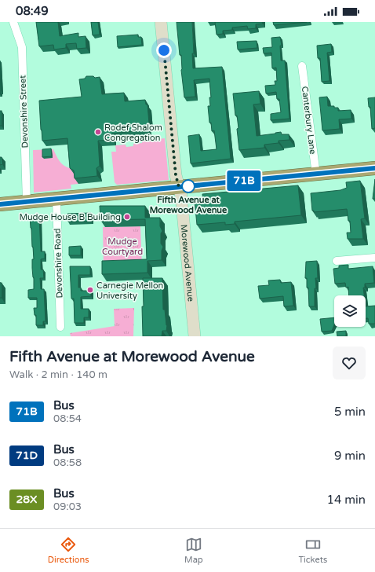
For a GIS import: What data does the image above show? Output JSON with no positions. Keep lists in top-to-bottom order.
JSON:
{
  "streets": {
    "main road": ["Morewood Avenue"],
    "street": ["Devonshire Street", "Canterbury Lane", "Devonshire Road"]
  },
  "parks": ["Mudge Courtyard"],
  "places": [
    "Rodef Shalom Congregation",
    "Fifth Avenue at Morewood Avenue",
    "Mudge House B Building",
    "Carnegie Mellon University"
  ],
  "lines": ["bus line 71B"],
  "page": {
    "status": "08:49",
    "on_map": "71B",
    "heading": ["Fifth Avenue at Morewood Avenue", "Walk · 2 min · 140 m"],
    "list": [
      {
        "mark": "71B",
        "name": "Bus",
        "note": "08:54",
        "value": "5 min"
      },
      {
        "mark": "71D",
        "name": "Bus",
        "note": "08:58",
        "value": "9 min"
      },
      {
        "mark": "28X",
        "name": "Bus",
        "note": "09:03",
        "value": "14 min"
      }
    ],
    "tabs": ["Directions", "Map", "Tickets"]
  }
}
